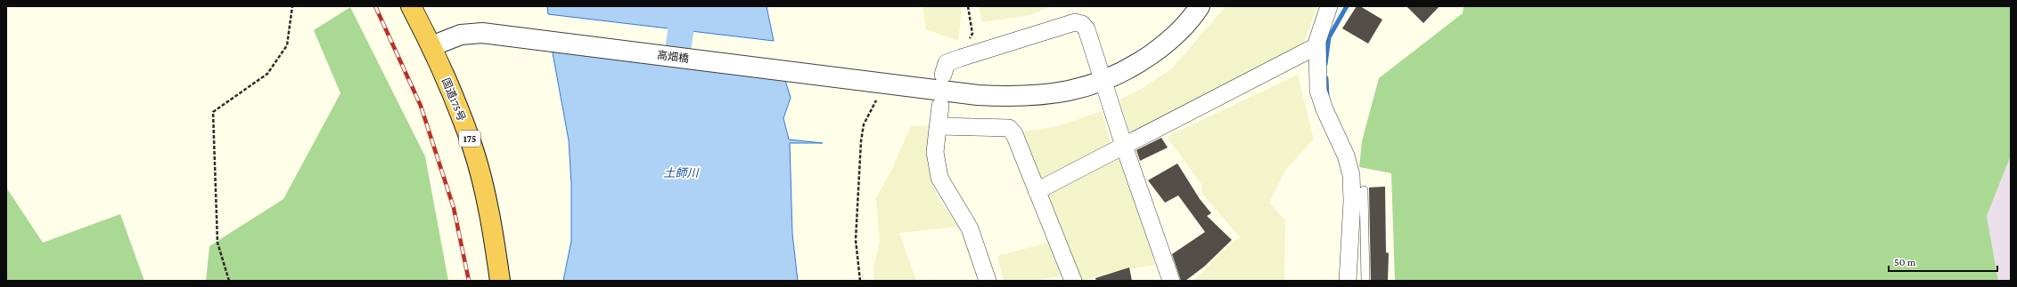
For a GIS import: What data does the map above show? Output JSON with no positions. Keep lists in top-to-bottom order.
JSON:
{
  "streets": {
    "highway": ["国道175号", "175"],
    "street": ["高畑橋"]
  },
  "crossings": [
    ["高畑橋", "国道175号"]
  ],
  "water": ["土師川"],
  "scale_bar": "50 m"
}
